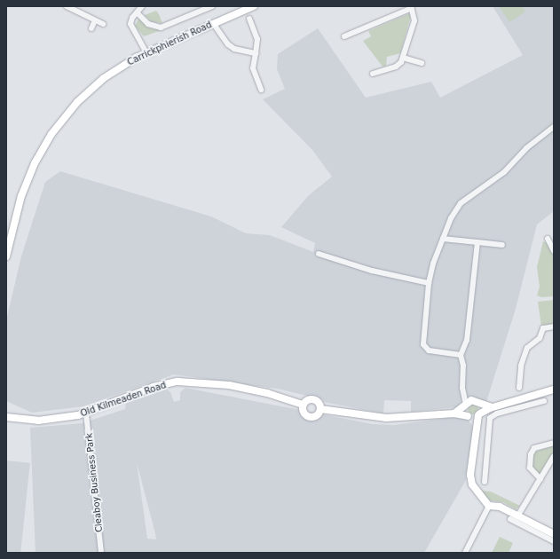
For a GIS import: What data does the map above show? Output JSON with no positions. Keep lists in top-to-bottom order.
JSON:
{
  "streets": {
    "street": ["Carrickphierish Road", "Old Kilmeaden Road", "Cleaboy Business Park"]
  },
  "crossings": [
    ["Old Kilmeaden Road", "Cleaboy Business Park"]
  ]
}
